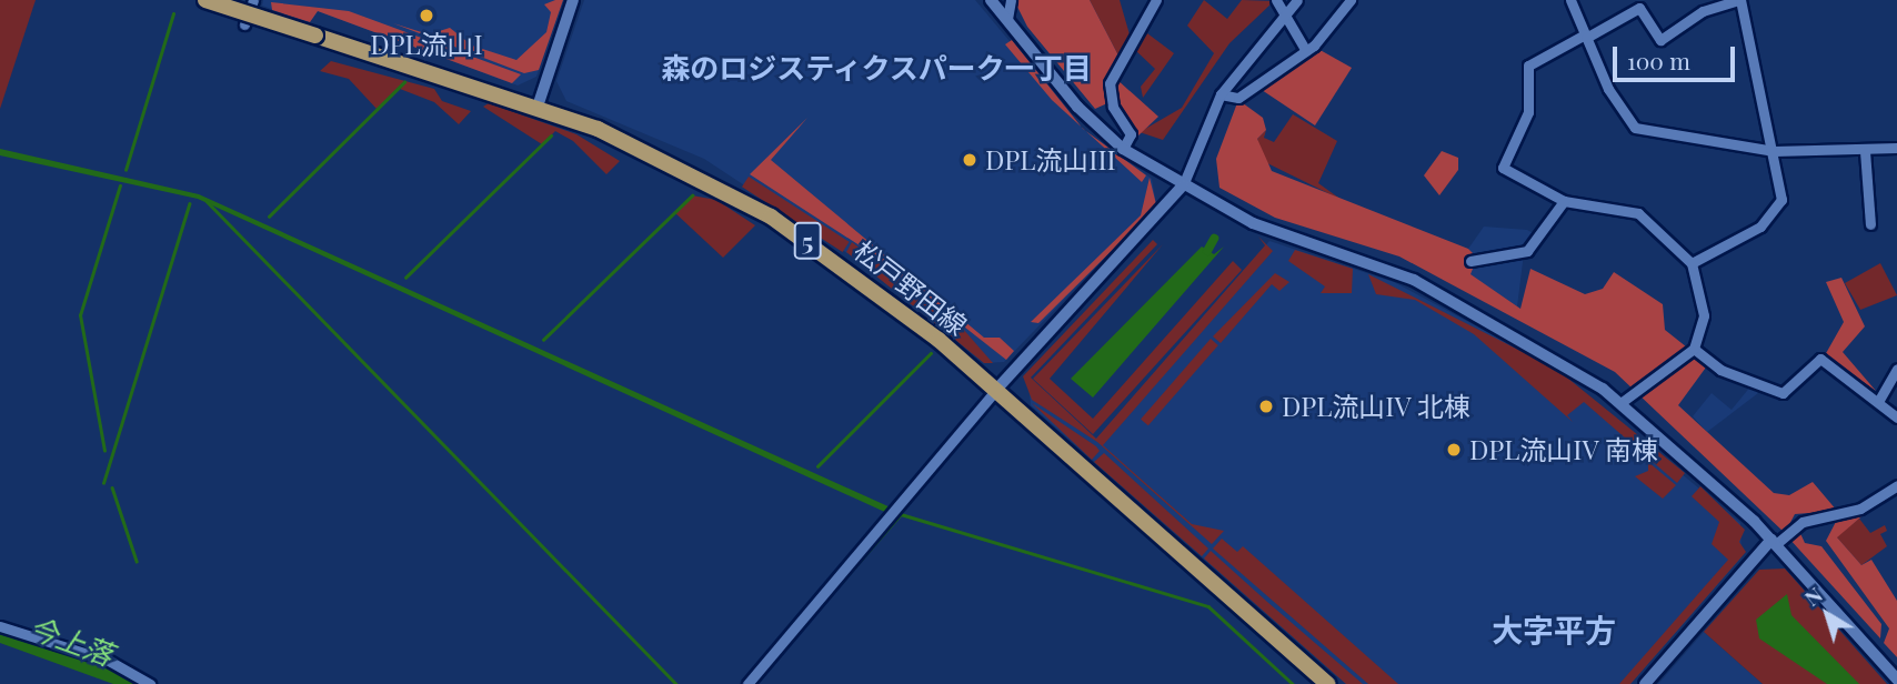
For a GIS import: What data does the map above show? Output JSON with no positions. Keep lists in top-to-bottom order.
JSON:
{
  "streets": {
    "main road": ["5", "松戸野田線"]
  },
  "districts": ["森のロジスティクスパーク一丁目", "大字平方"],
  "water": ["今上落"],
  "places": [
    "DPL流山I",
    "DPL流山III",
    "DPL流山IV 北棟",
    "DPL流山IV 南棟"
  ],
  "scale_bar": "100 m",
  "north": "top left"
}
